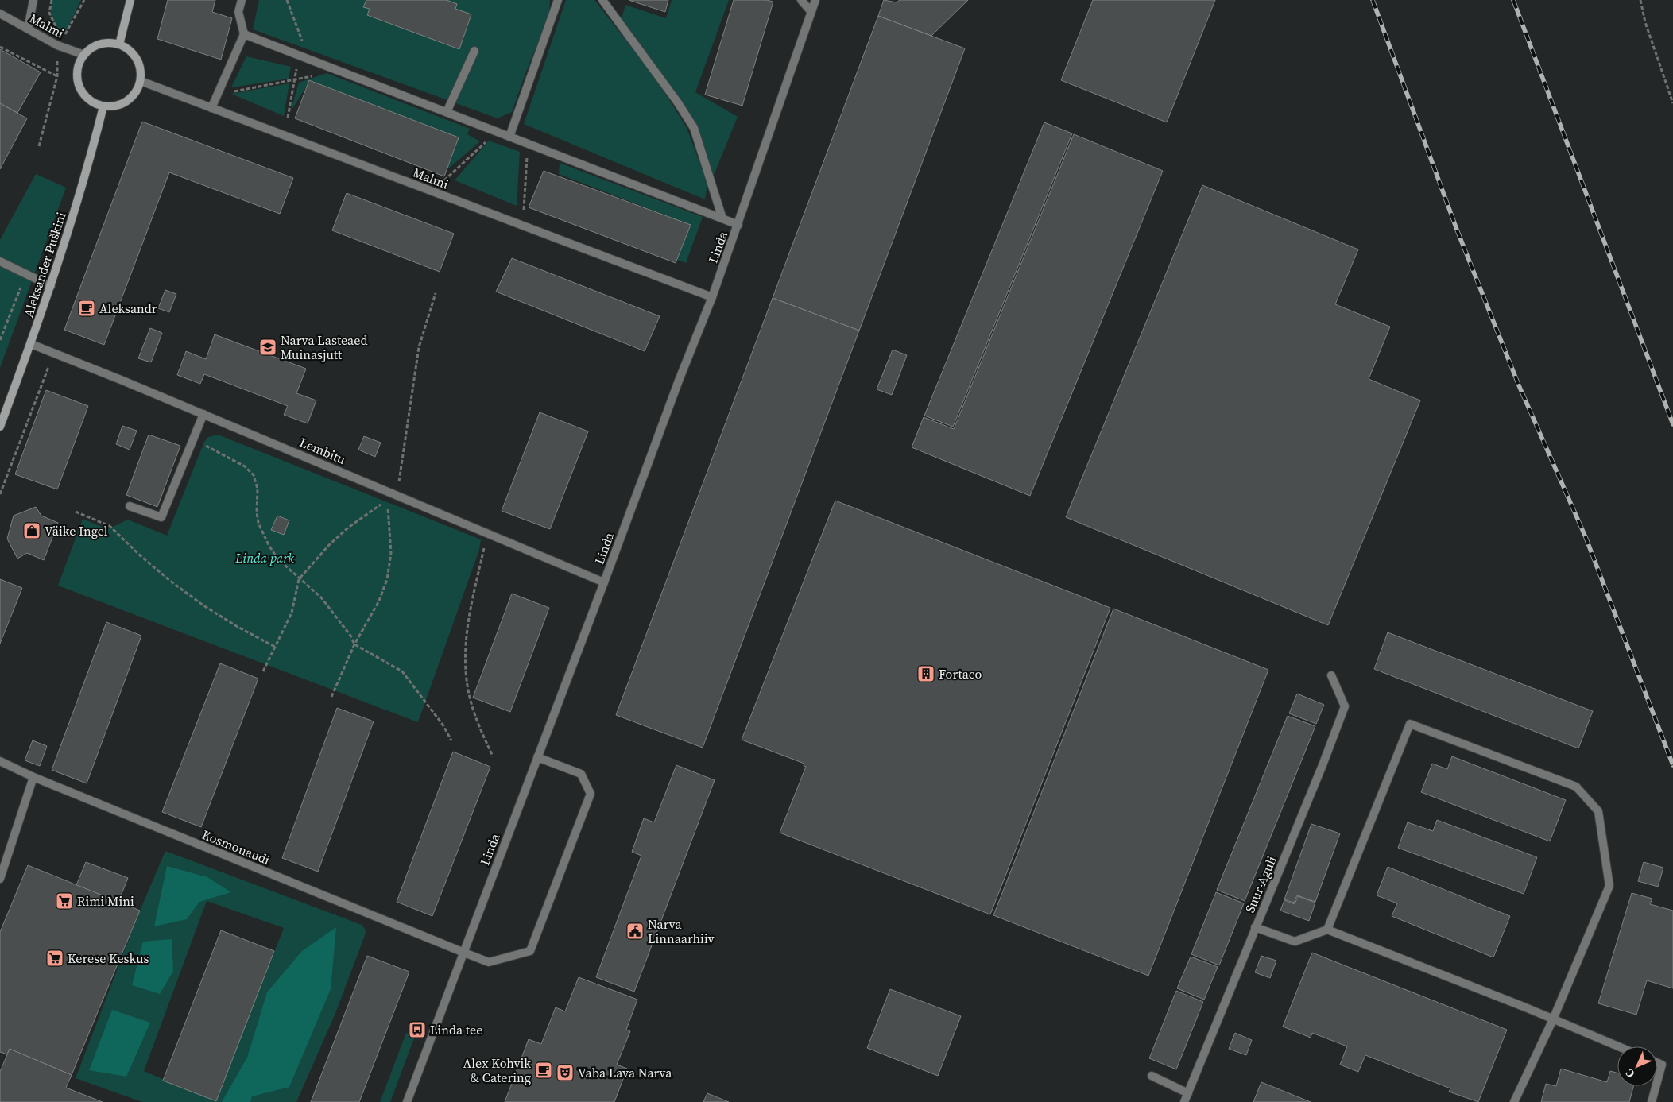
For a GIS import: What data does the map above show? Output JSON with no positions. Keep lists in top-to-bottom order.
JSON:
{
  "streets": {
    "street": [
      "Malmi",
      "Linda",
      "Aleksander Puškini",
      "Lembitu",
      "Kosmonaudi",
      "Suur-Aguli"
    ]
  },
  "crossings": [
    ["Malmi", "Linda"],
    ["Malmi", "Aleksander Puškini"],
    ["Linda", "Lembitu"],
    ["Linda", "Kosmonaudi"],
    ["Aleksander Puškini", "Lembitu"]
  ],
  "parks": ["Linda park"],
  "places": {
    "cafe": ["Aleksandr", "Alex Kohvik & Catering"],
    "school or university": ["Narva Lasteaed Muinasjutt"],
    "shop": ["Väike Ingel"],
    "building": ["Fortaco"],
    "supermarket": ["Rimi Mini", "Kerese Keskus"],
    "public building": ["Narva Linnaarhiiv"],
    "bus stop": ["Linda tee"],
    "theatre": ["Vaba Lava Narva"]
  },
  "north": "bottom left"
}
